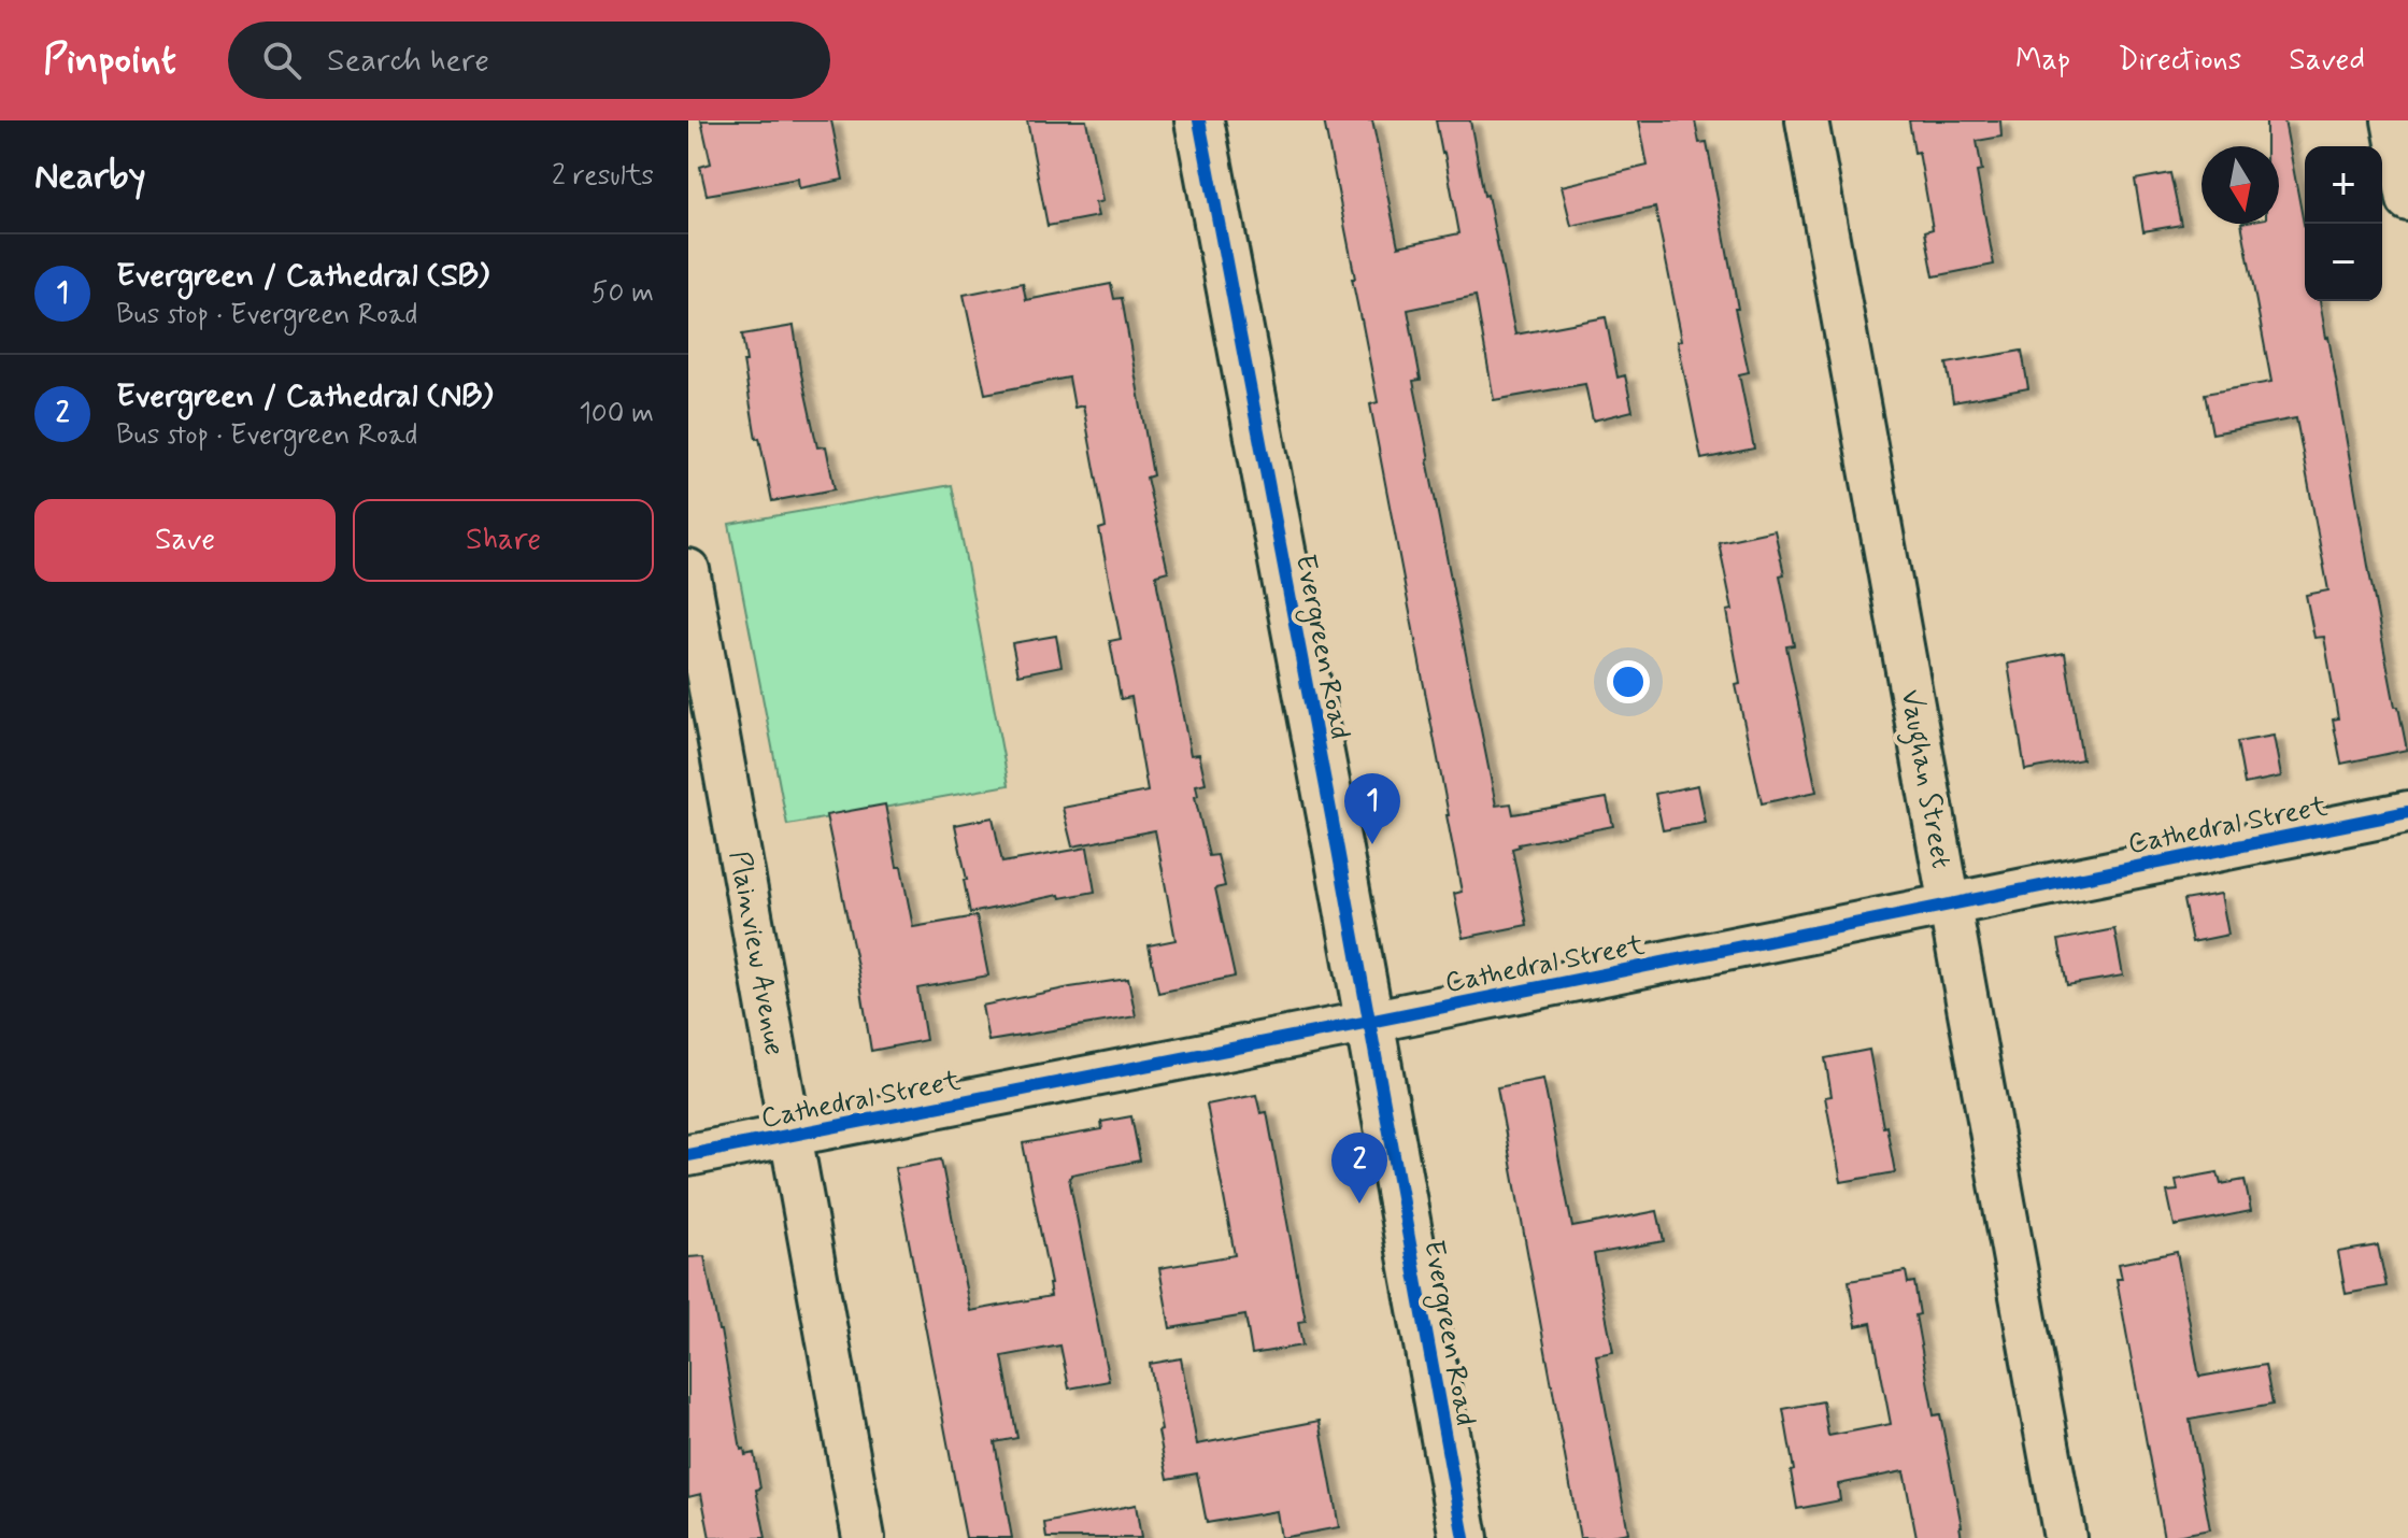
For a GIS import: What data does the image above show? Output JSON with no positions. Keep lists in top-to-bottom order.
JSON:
{
  "streets": {
    "street": [
      "Evergreen Road",
      "Vaughan Street",
      "Cathedral Street",
      "Plainview Avenue"
    ]
  },
  "crossings": [
    ["Evergreen Road", "Cathedral Street"],
    ["Vaughan Street", "Cathedral Street"],
    ["Cathedral Street", "Plainview Avenue"]
  ],
  "north": "bottom",
  "page": {
    "header": "Pinpoint",
    "search": "Search here",
    "nav": ["Map", "Directions", "Saved"],
    "heading": ["Nearby", "2 results"],
    "map_buttons": ["+", "−"],
    "list": [
      {
        "mark": "1",
        "name": "Evergreen / Cathedral (SB)",
        "note": "Bus stop · Evergreen Road",
        "value": "50 m"
      },
      {
        "mark": "2",
        "name": "Evergreen / Cathedral (NB)",
        "note": "Bus stop · Evergreen Road",
        "value": "100 m"
      }
    ],
    "buttons": ["Save", "Share"],
    "pins": ["1", "2"]
  }
}
